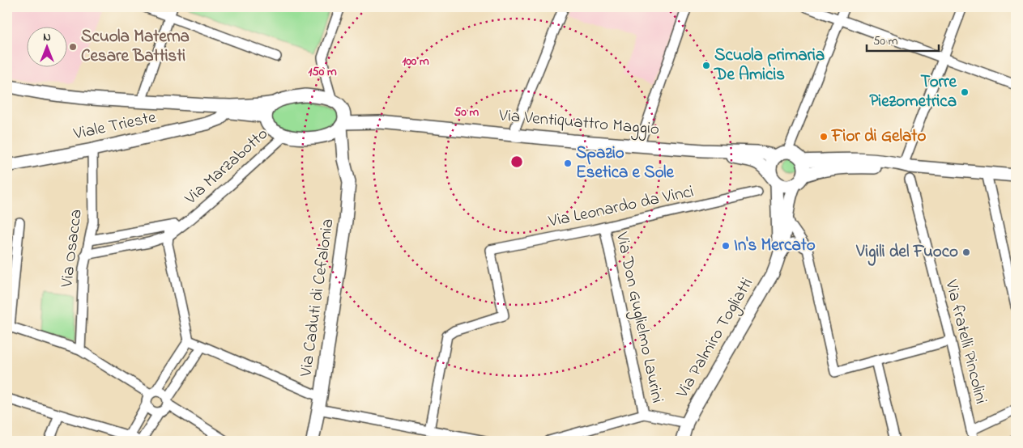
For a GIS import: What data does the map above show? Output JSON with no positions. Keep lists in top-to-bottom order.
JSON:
{
  "streets": {
    "main road": [
      "Via Ventiquattro Maggio",
      "Viale Trieste",
      "Via Caduti di Cefalonia",
      "Via Palmiro Togliatti"
    ],
    "street": [
      "Via Marzabotto",
      "Via Leonardo da Vinci",
      "Via Osacca",
      "Via Don Guglielmo Laurini",
      "Via fratelli Pincolini"
    ]
  },
  "crossings": [
    ["Via Ventiquattro Maggio", "Via Marzabotto"],
    ["Via Ventiquattro Maggio", "Via Caduti di Cefalonia"],
    ["Via Ventiquattro Maggio", "Via Palmiro Togliatti"],
    ["Viale Trieste", "Via Osacca"],
    ["Via Marzabotto", "Via Osacca"],
    ["Via Leonardo da Vinci", "Via Don Guglielmo Laurini"]
  ],
  "places": [
    "Scuola Materna Cesare Battisti",
    "Scuola primaria De Amicis",
    "Torre Piezometrica",
    "Fior di Gelato",
    "Spazio Esetica e Sole",
    "In's Mercato",
    "Vigili del Fuoco"
  ],
  "scale_bar": "50 m",
  "north": "top",
  "rings": ["100 m", "150 m", "50 m"]
}
